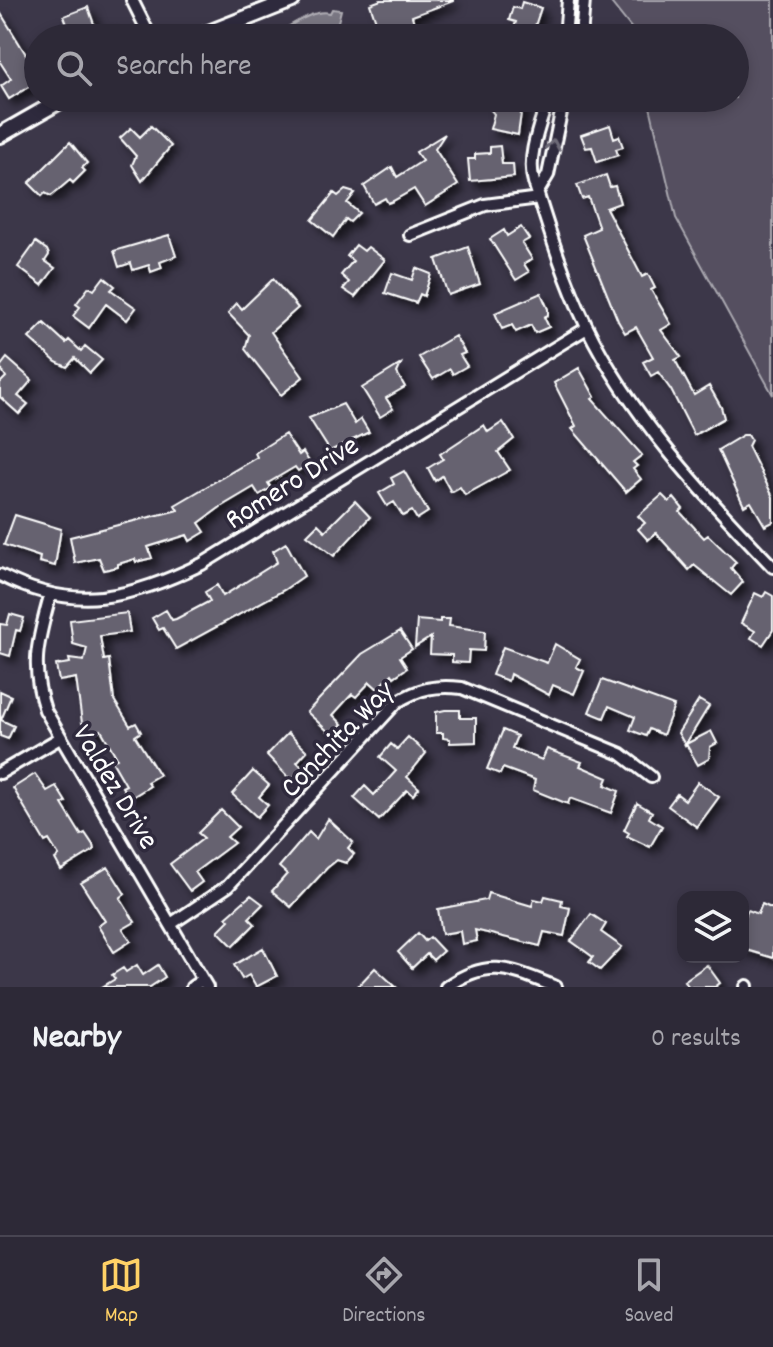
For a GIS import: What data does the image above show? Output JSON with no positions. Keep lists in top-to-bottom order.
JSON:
{
  "streets": {
    "street": ["Romero Drive", "Conchita Way", "Valdez Drive"]
  },
  "crossings": [
    ["Romero Drive", "Valdez Drive"],
    ["Conchita Way", "Valdez Drive"]
  ],
  "page": {
    "search": "Search here",
    "heading": ["Nearby", "0 results"],
    "nav": ["Map", "Directions", "Saved"]
  }
}
